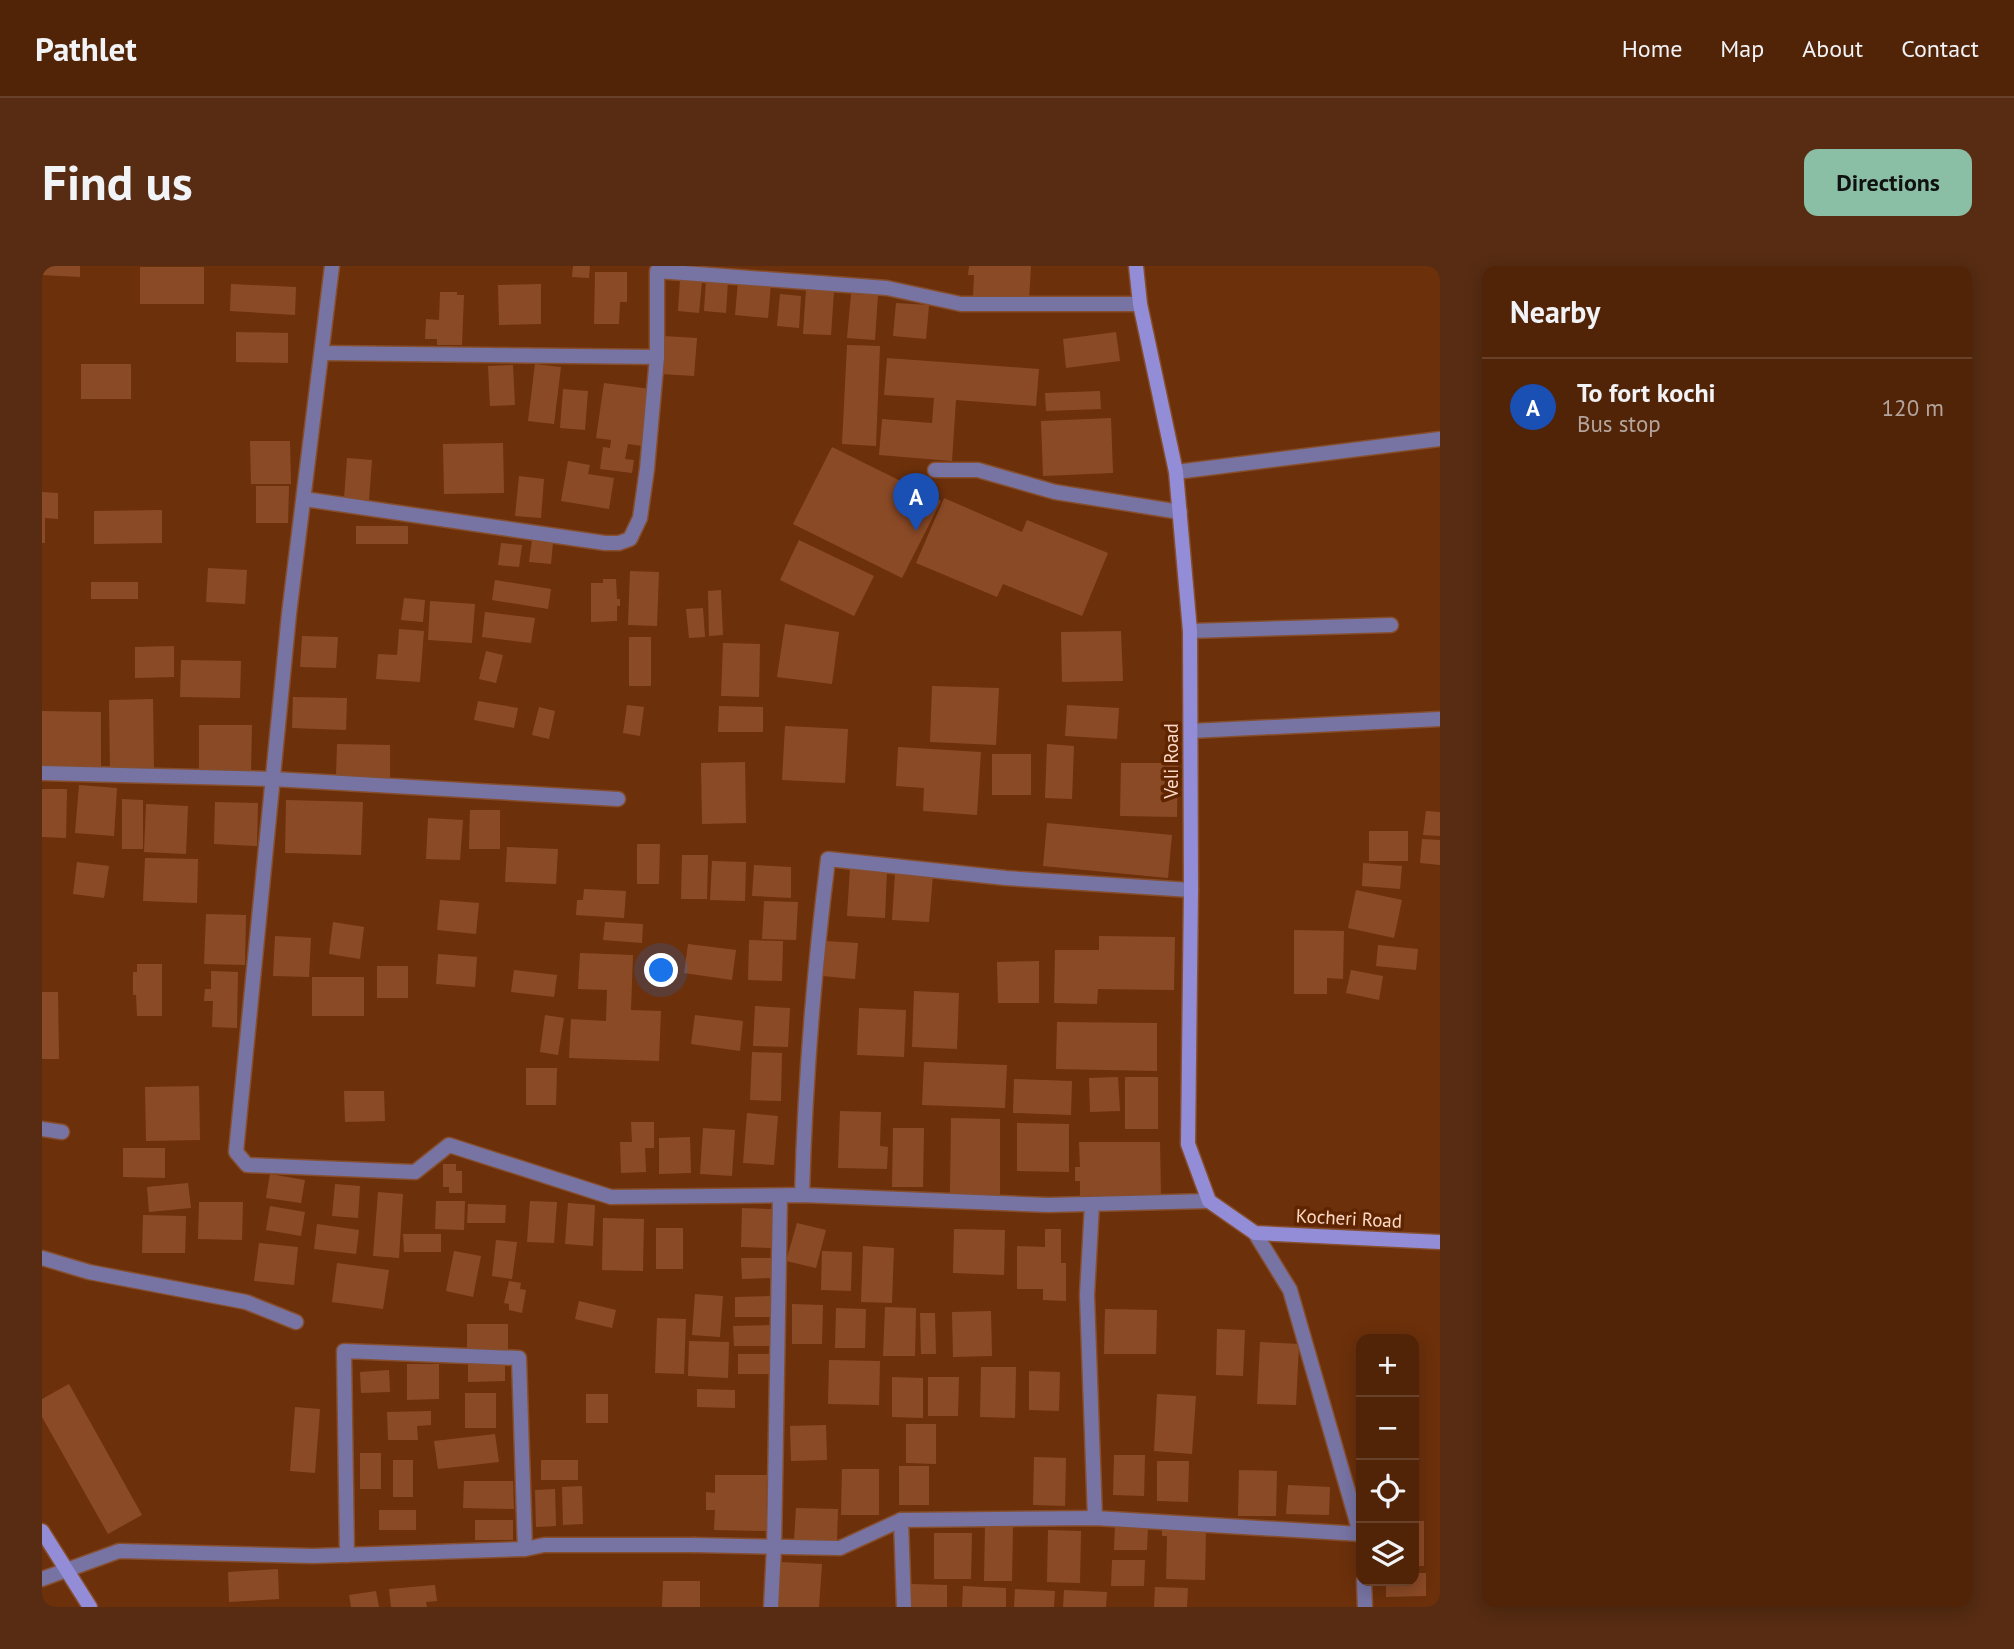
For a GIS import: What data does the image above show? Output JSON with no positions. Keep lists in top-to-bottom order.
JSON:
{
  "streets": {
    "main road": ["Veli Road", "Kocheri Road"]
  },
  "page": {
    "header": "Pathlet",
    "nav": [
      "Home",
      "Map",
      "About",
      "Contact"
    ],
    "buttons": "Directions",
    "title": "Find us",
    "heading": "Nearby",
    "list": [
      {
        "mark": "A",
        "name": "To fort kochi",
        "note": "Bus stop",
        "value": "120 m"
      }
    ],
    "pins": "A",
    "map_buttons": ["+", "−"]
  }
}
